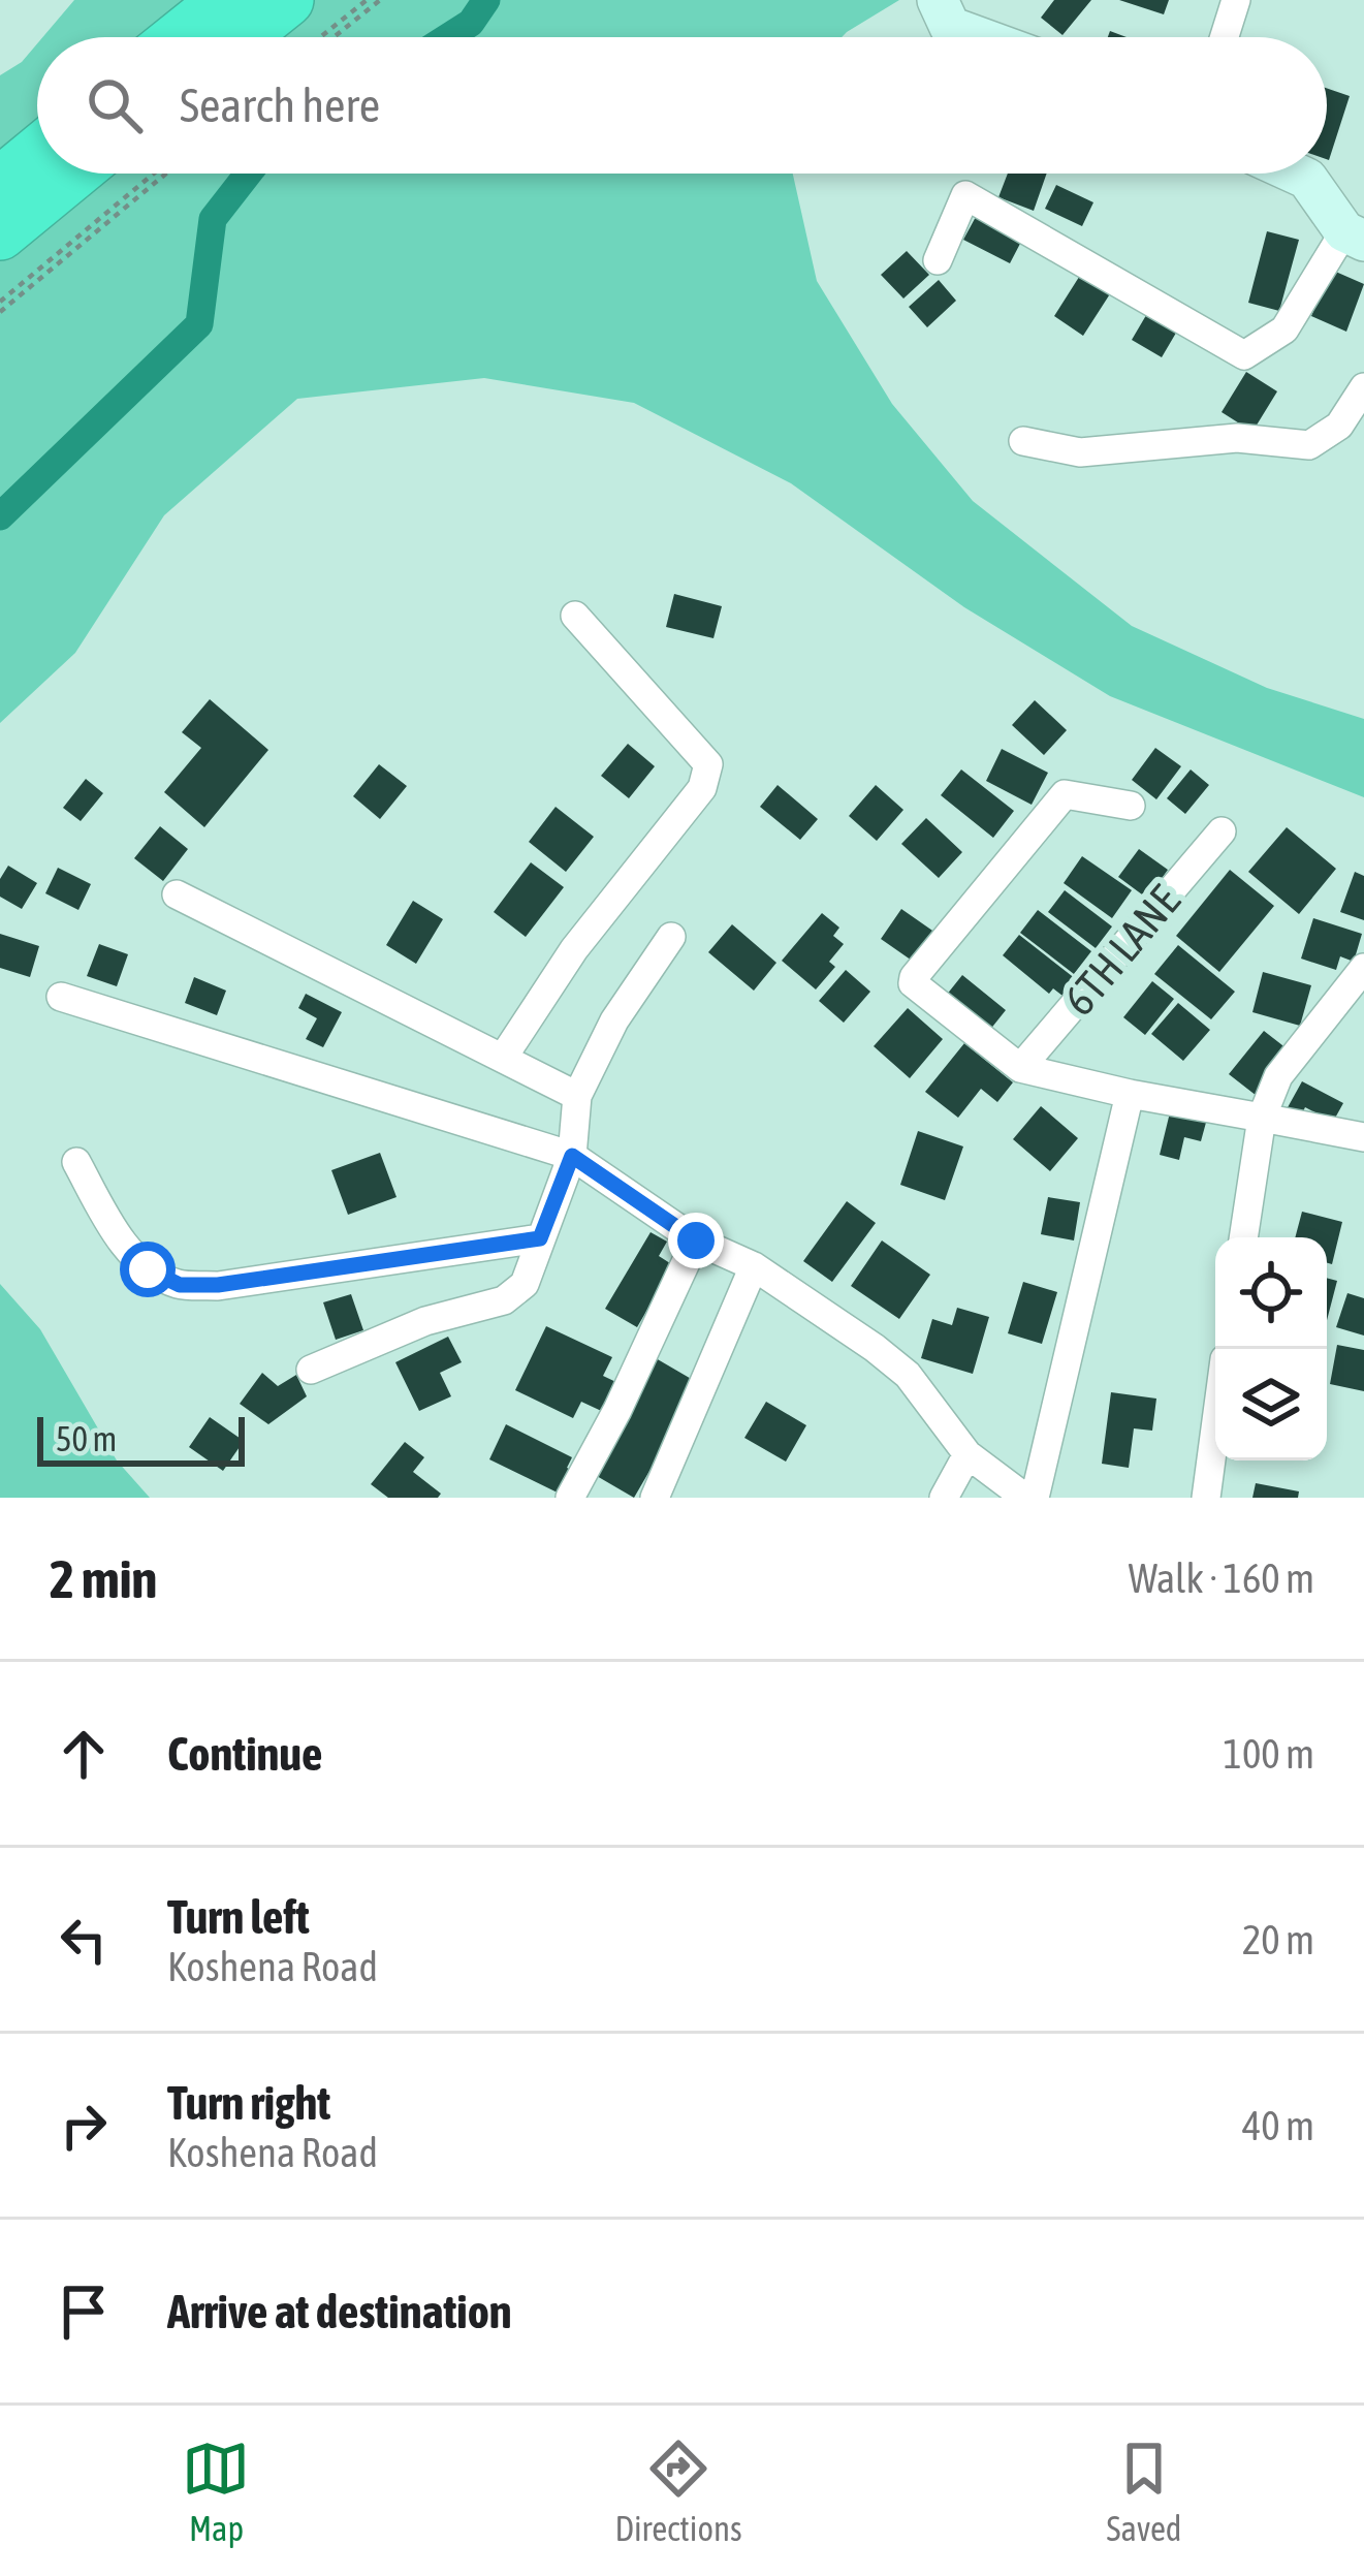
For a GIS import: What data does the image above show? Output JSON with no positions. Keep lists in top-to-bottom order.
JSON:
{
  "streets": {
    "street": ["6TH LANE"]
  },
  "scale_bar": "50 m",
  "page": {
    "search": "Search here",
    "scale": "50 m",
    "heading": ["2 min", "Walk · 160 m"],
    "list": [
      ["Continue", "100 m"],
      ["Turn left", "Koshena Road", "20 m"],
      ["Turn right", "Koshena Road", "40 m"],
      "Arrive at destination"
    ],
    "nav": ["Map", "Directions", "Saved"]
  }
}
